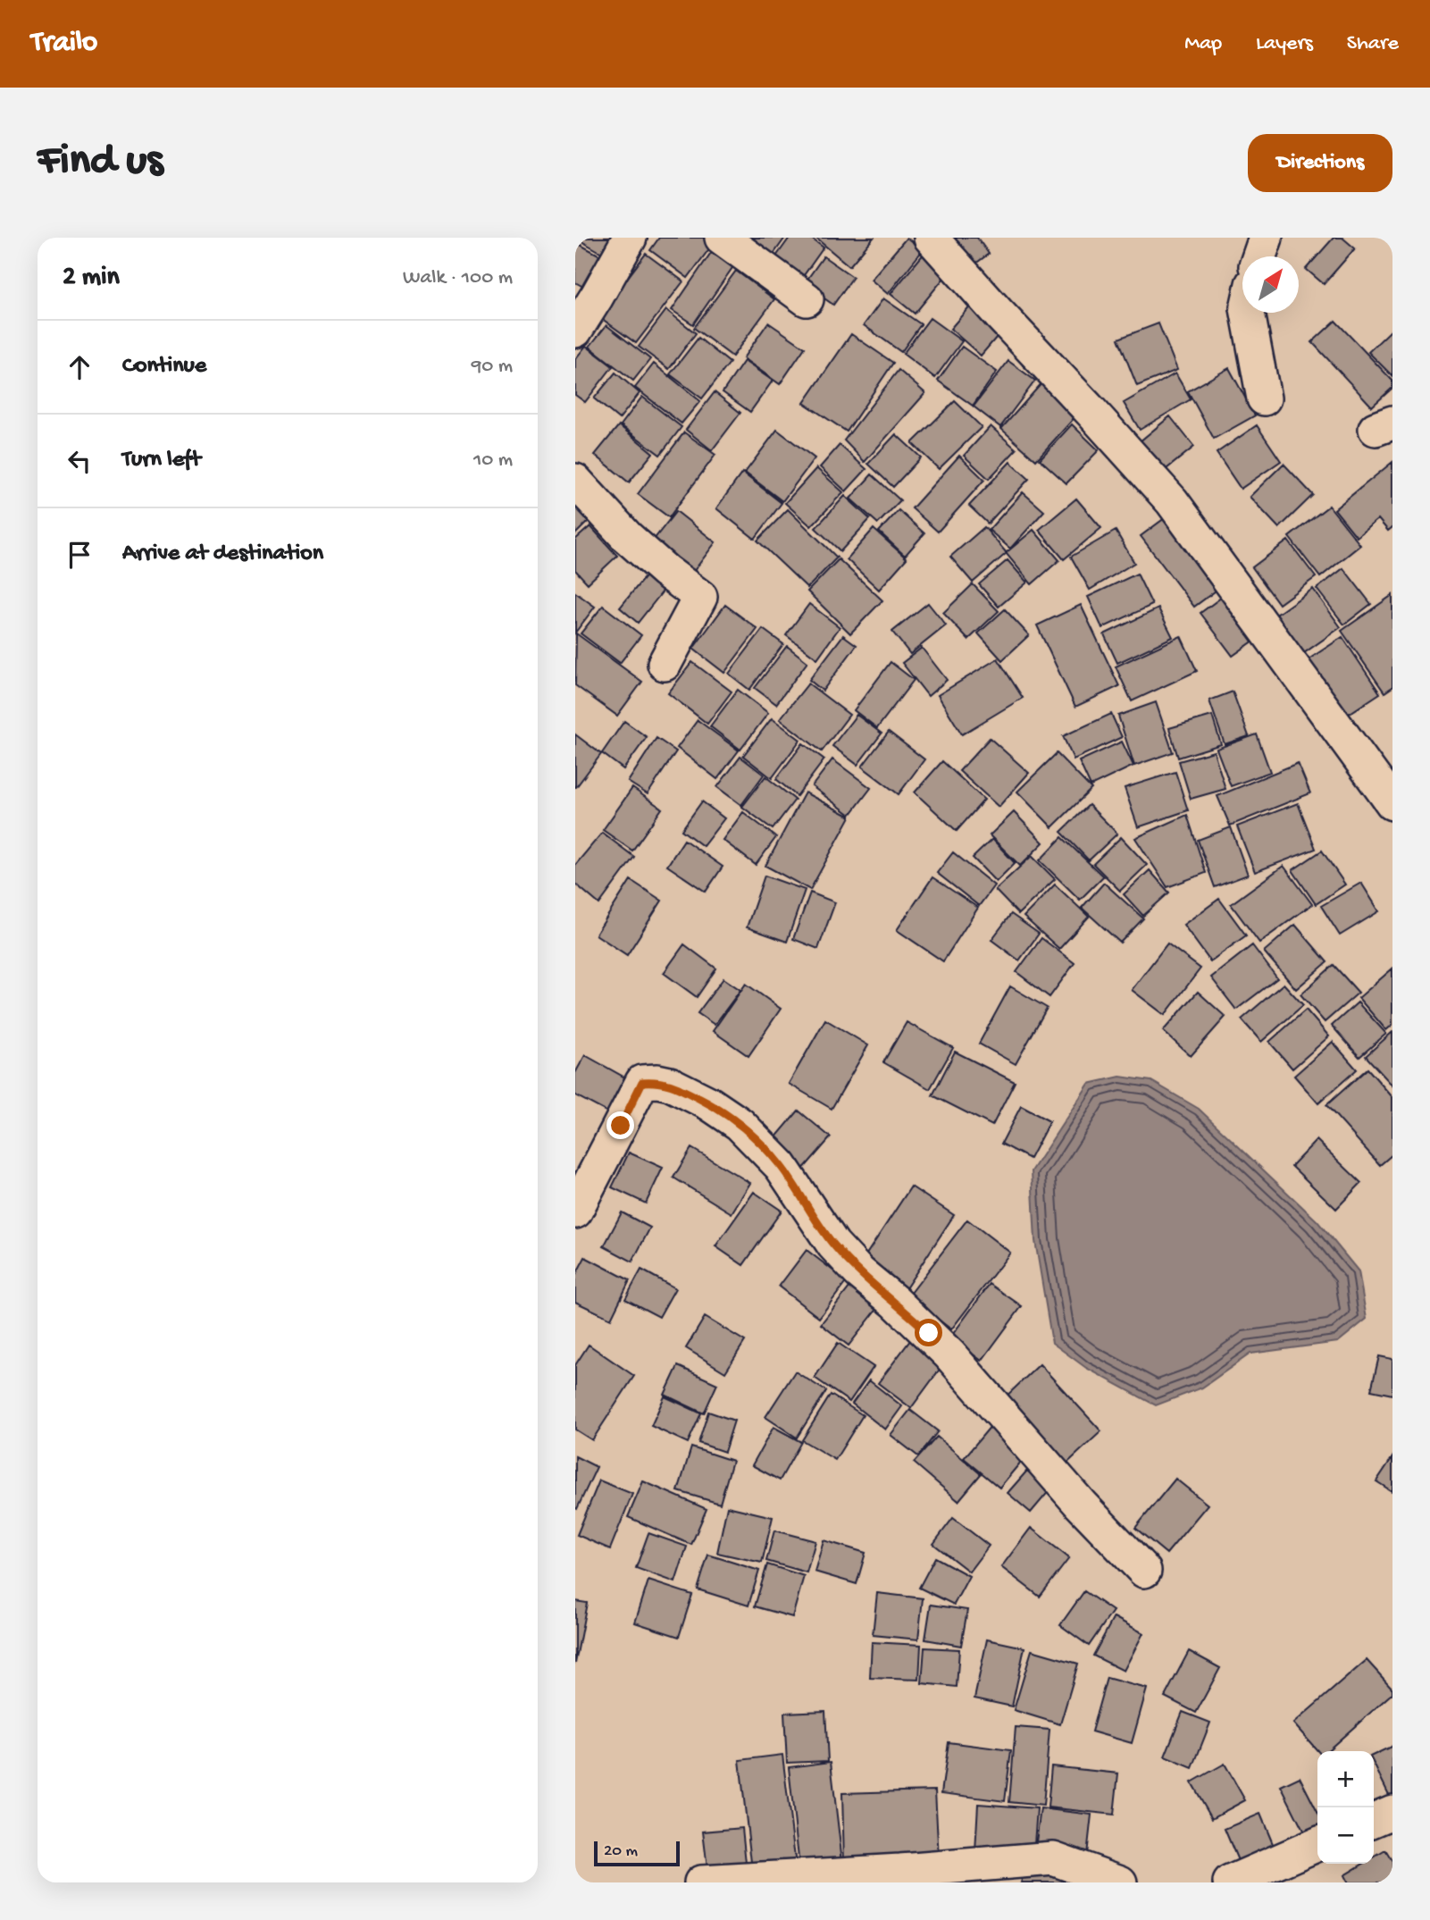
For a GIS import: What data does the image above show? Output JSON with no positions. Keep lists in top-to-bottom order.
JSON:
{
  "scale_bar": "20 m",
  "north": "top right",
  "page": {
    "header": "Trailo",
    "nav": ["Map", "Layers", "Share"],
    "buttons": "Directions",
    "title": "Find us",
    "heading": ["2 min", "Walk · 100 m"],
    "list": [
      ["Continue", "90 m"],
      ["Turn left", "10 m"],
      "Arrive at destination"
    ],
    "map_buttons": ["+", "−"],
    "scale": "20 m"
  }
}
